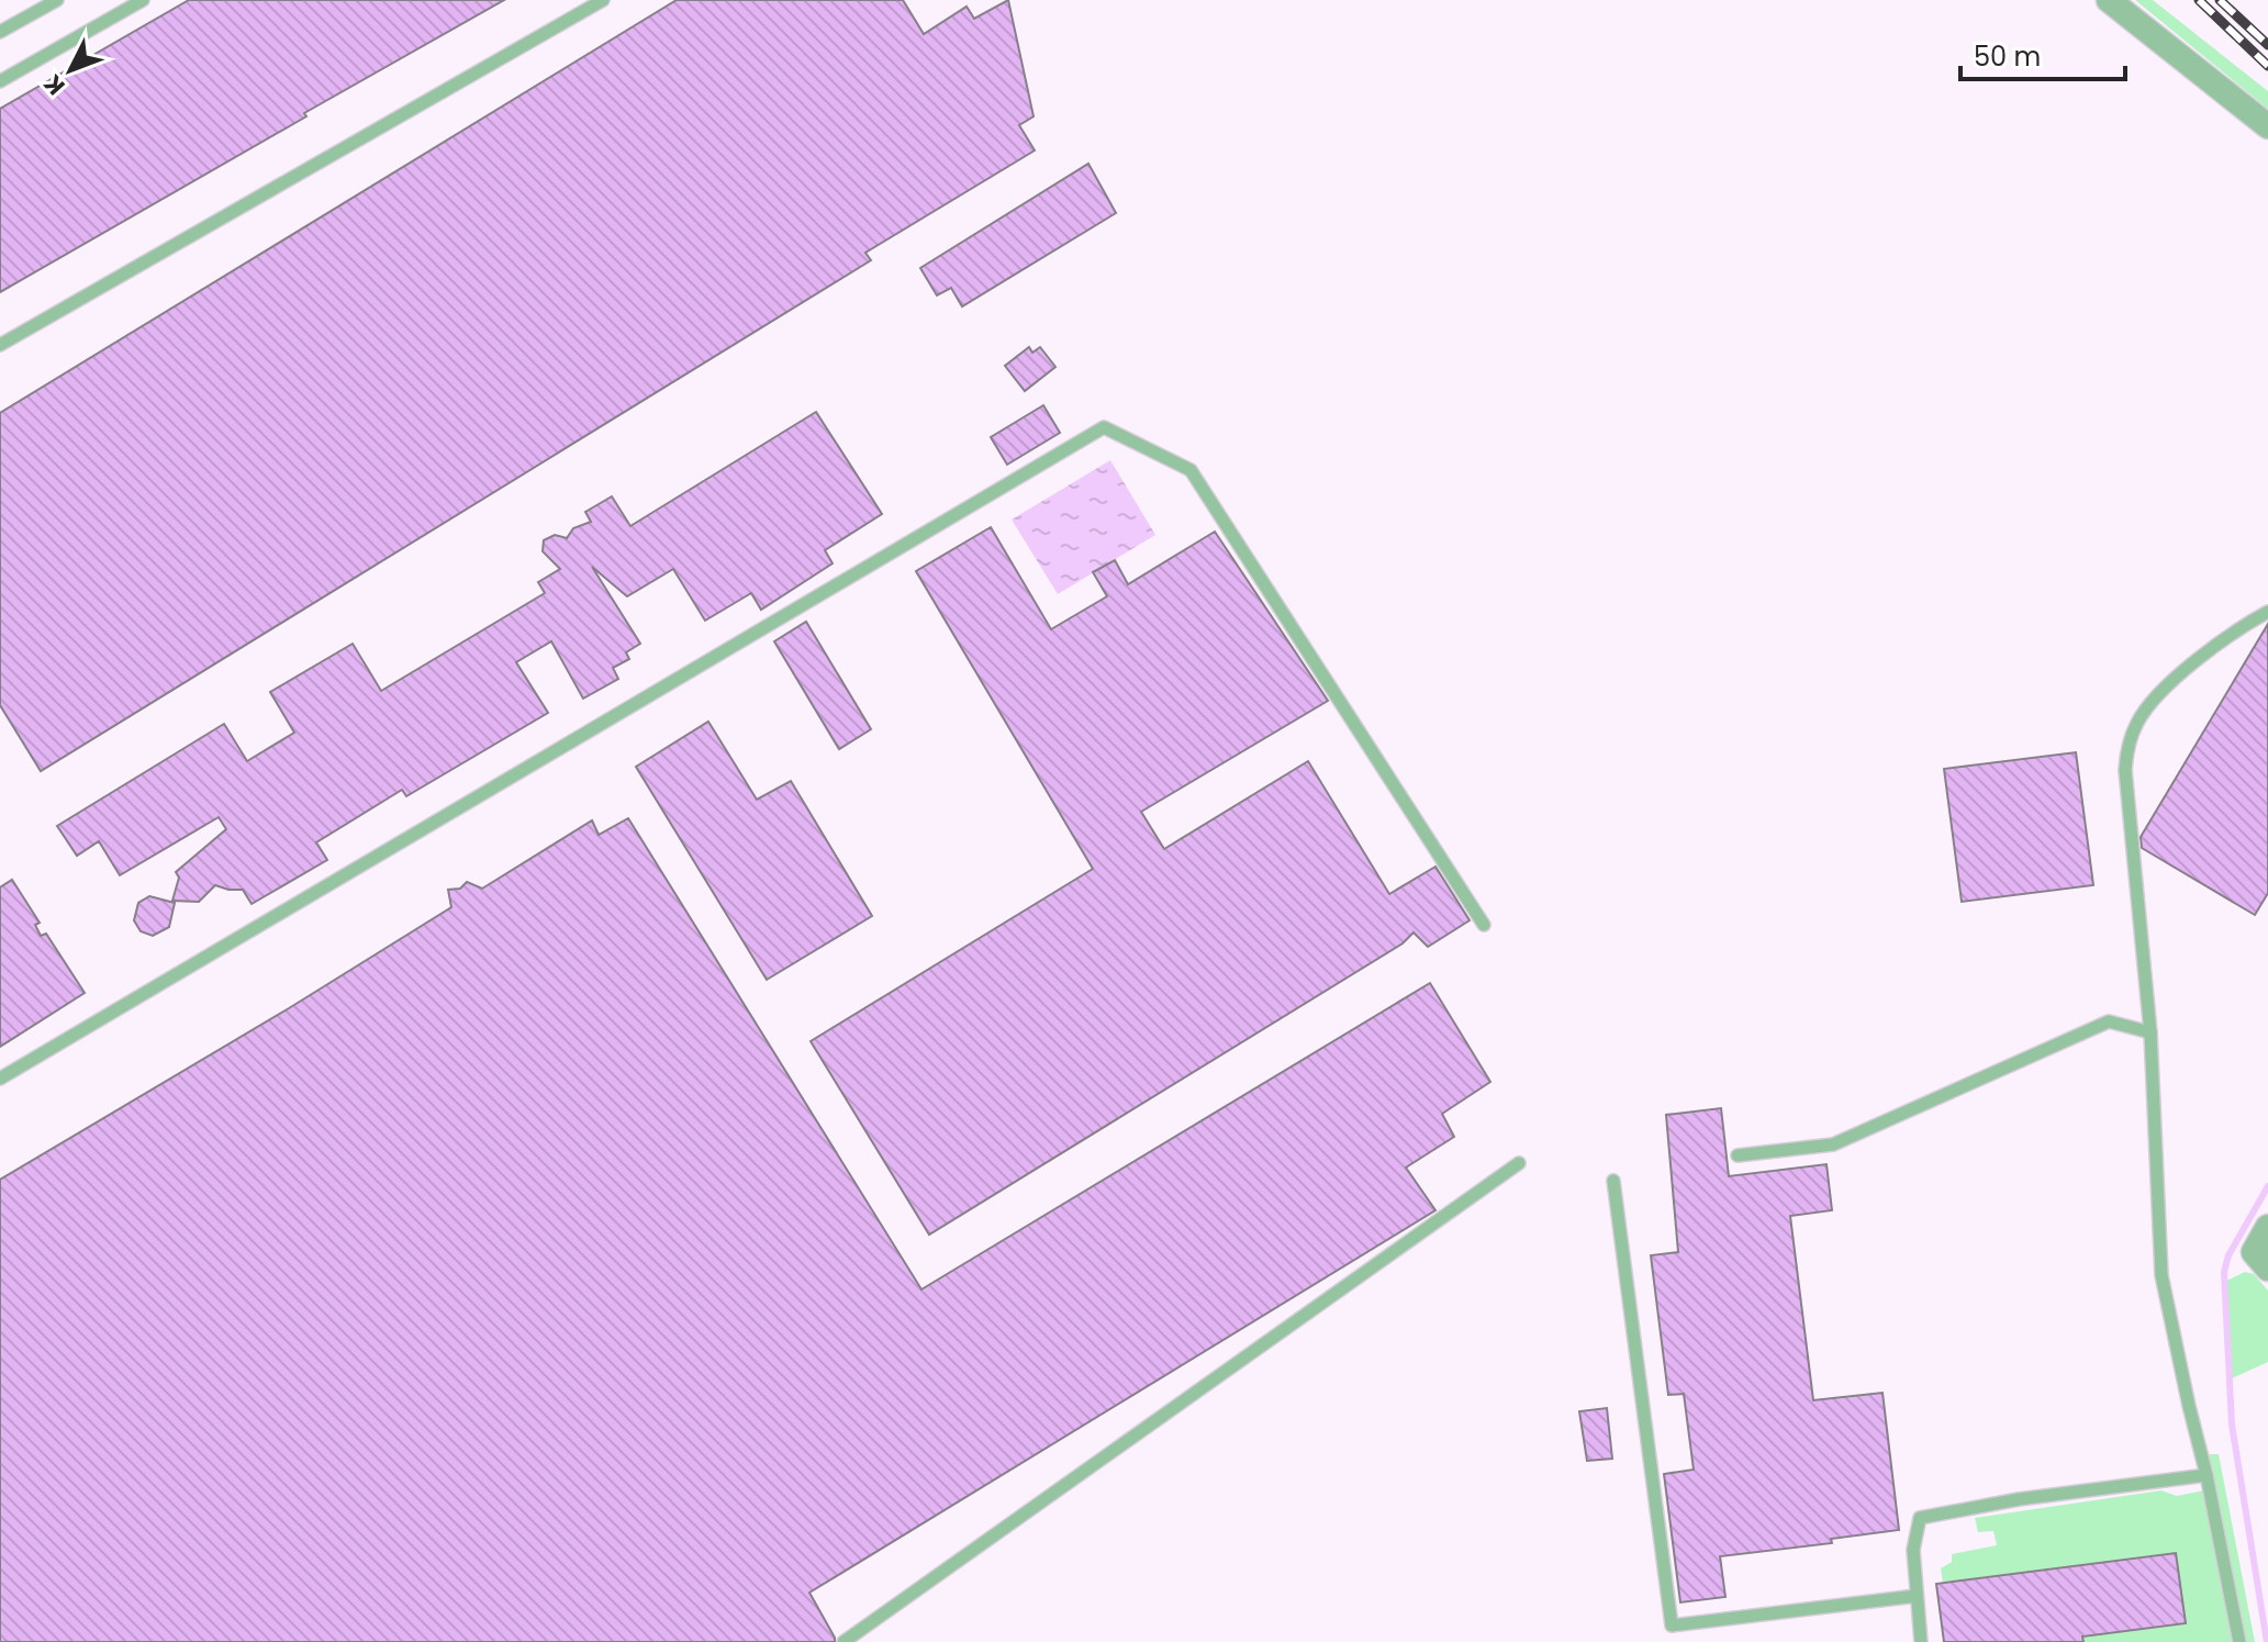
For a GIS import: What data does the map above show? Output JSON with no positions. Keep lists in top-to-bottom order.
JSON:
{
  "scale_bar": "50 m",
  "north": "bottom left"
}
